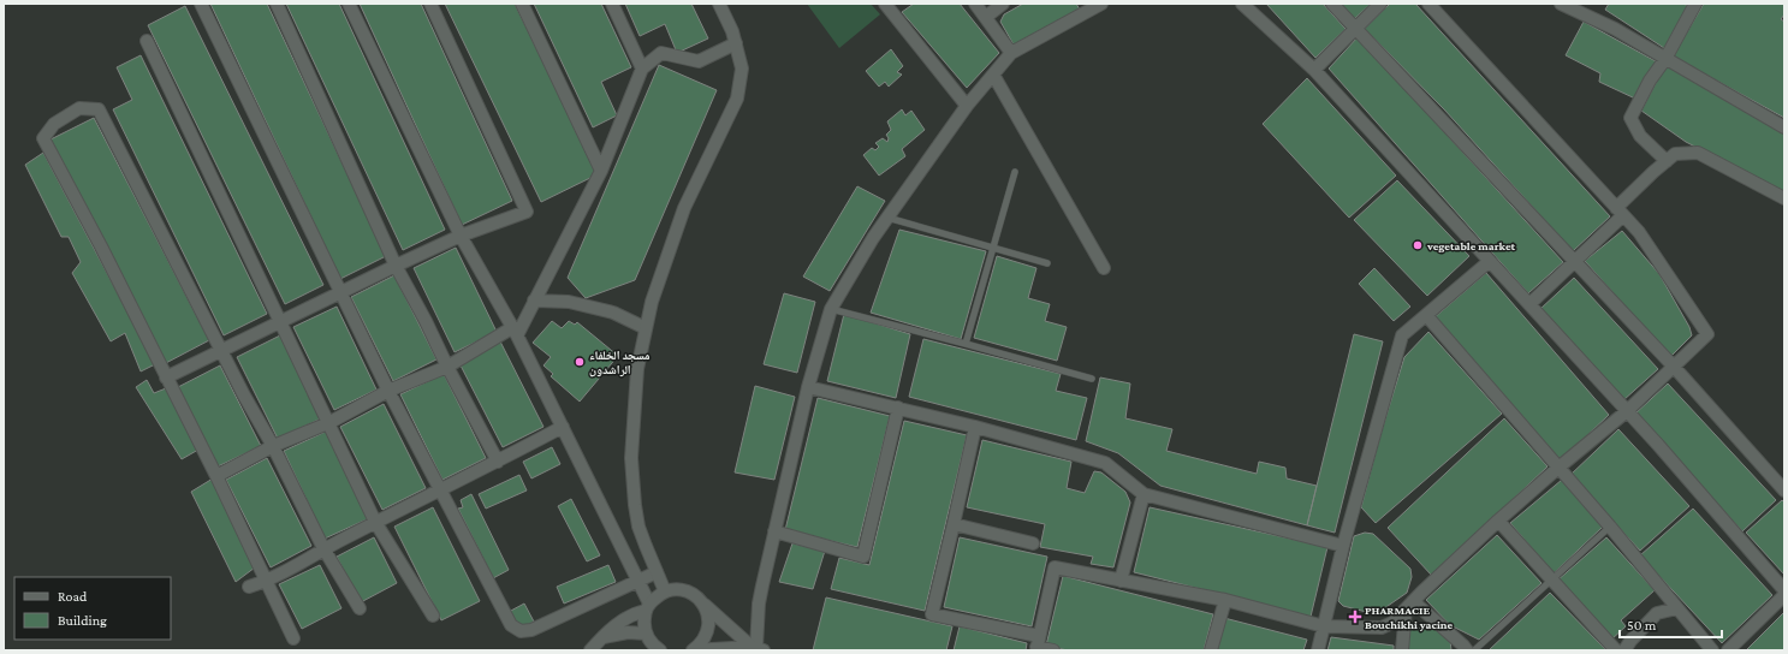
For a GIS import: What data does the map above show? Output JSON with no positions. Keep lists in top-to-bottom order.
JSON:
{
  "places": {
    "other": ["vegetable market", "مسجد الخلفاء الراشدون"],
    "health": ["PHARMACIE Bouchikhi yacine"]
  },
  "legend": ["Road", "Building"],
  "scale_bar": "50 m"
}
